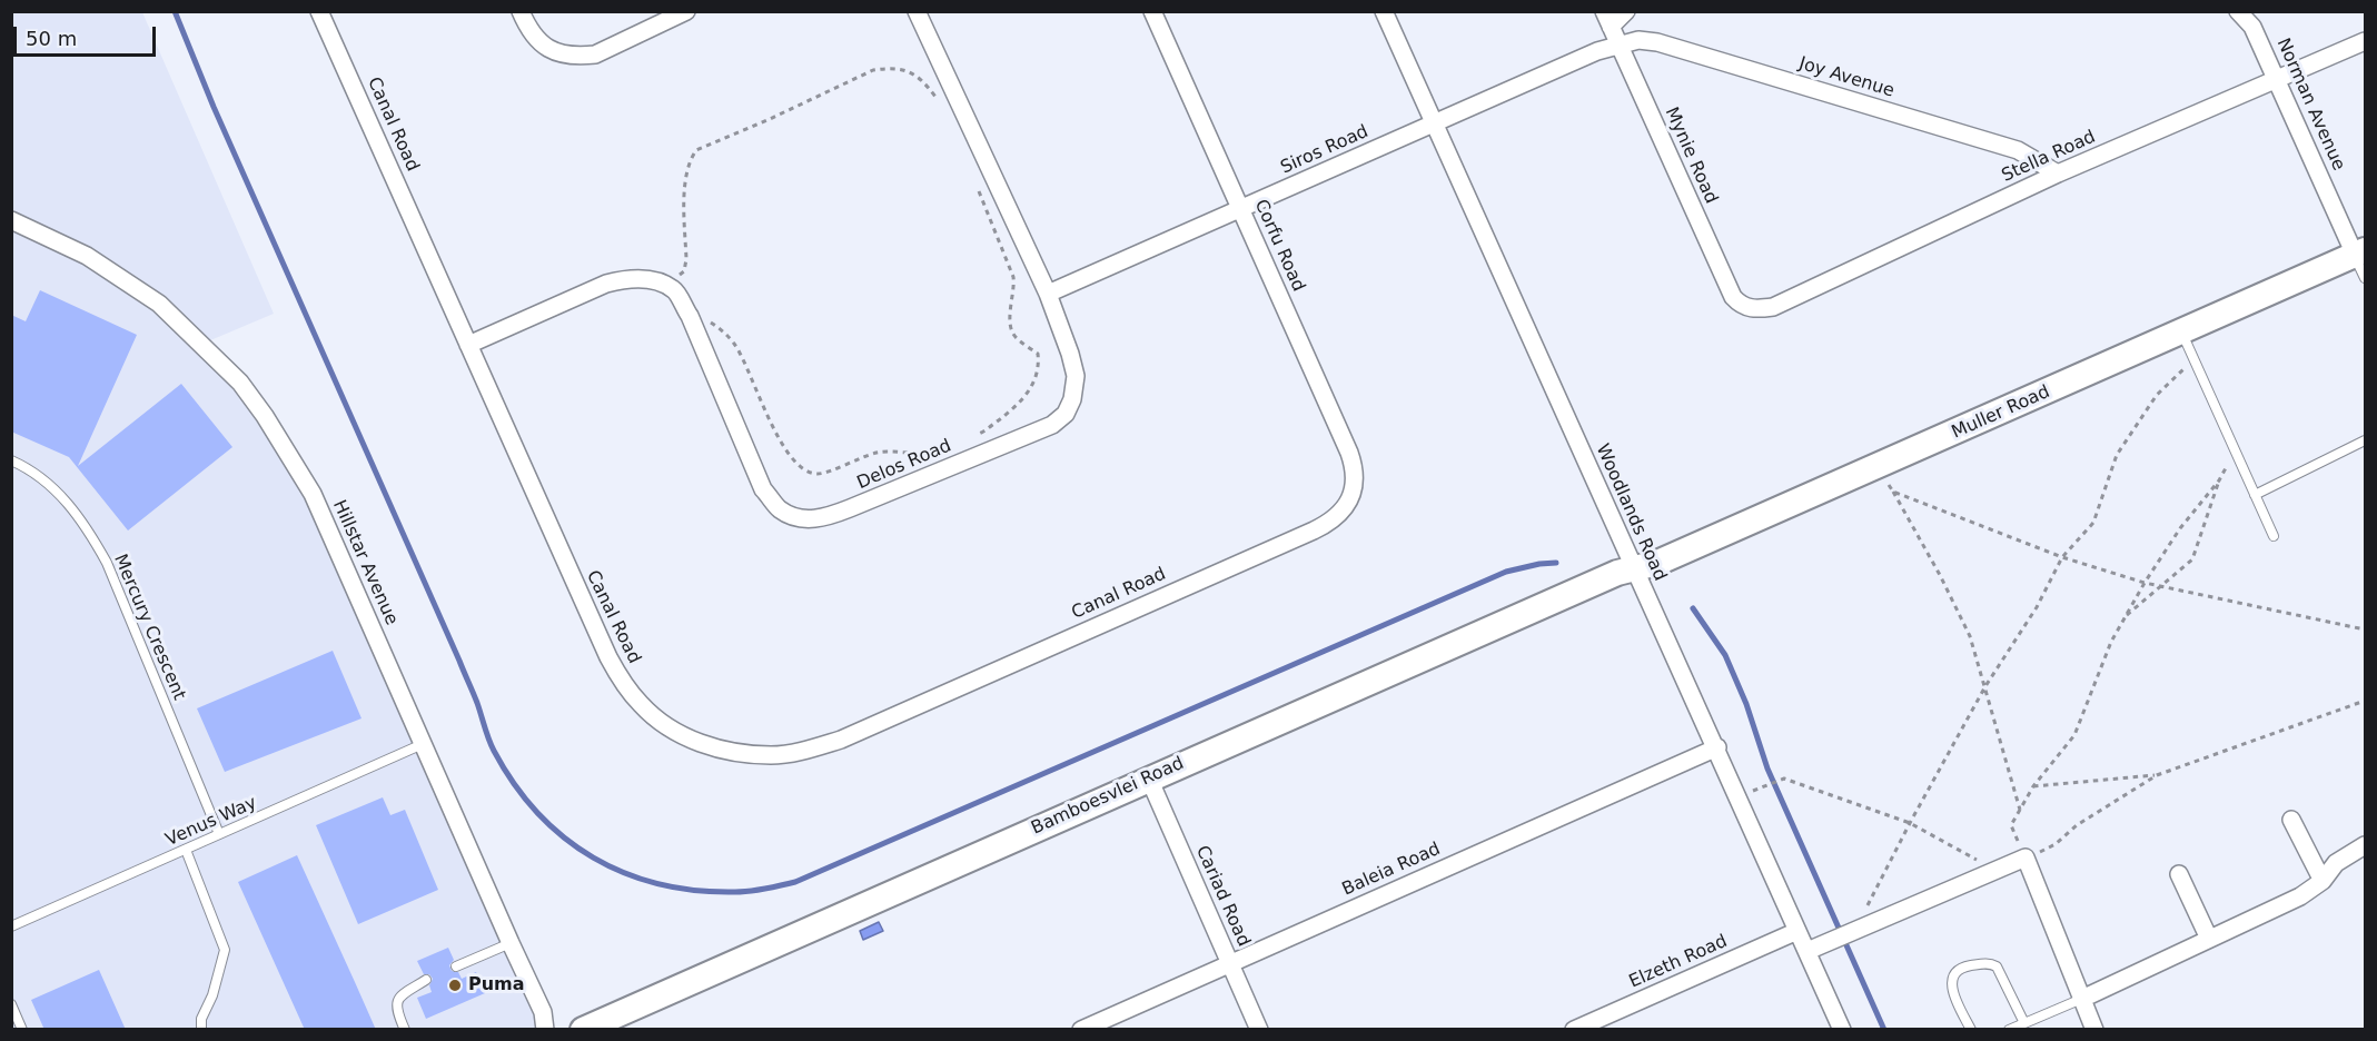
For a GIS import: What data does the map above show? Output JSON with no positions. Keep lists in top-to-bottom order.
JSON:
{
  "streets": {
    "street": [
      "Joy Avenue",
      "Norman Avenue",
      "Canal Road",
      "Siros Road",
      "Mynie Road",
      "Stella Road",
      "Corfu Road",
      "Muller Road",
      "Delos Road",
      "Woodlands Road",
      "Hillstar Avenue",
      "Bamboesvlei Road",
      "Baleia Road",
      "Cariad Road",
      "Elzeth Road"
    ],
    "lane": ["Mercury Crescent", "Venus Way"]
  },
  "crossings": [
    ["Joy Avenue", "Siros Road"],
    ["Joy Avenue", "Mynie Road"],
    ["Joy Avenue", "Stella Road"],
    ["Norman Avenue", "Stella Road"],
    ["Norman Avenue", "Muller Road"],
    ["Canal Road", "Corfu Road"],
    ["Siros Road", "Mynie Road"],
    ["Siros Road", "Corfu Road"],
    ["Siros Road", "Delos Road"],
    ["Siros Road", "Woodlands Road"],
    ["Mynie Road", "Stella Road"],
    ["Muller Road", "Woodlands Road"],
    ["Muller Road", "Bamboesvlei Road"],
    ["Woodlands Road", "Bamboesvlei Road"],
    ["Woodlands Road", "Baleia Road"],
    ["Woodlands Road", "Elzeth Road"],
    ["Hillstar Avenue", "Venus Way"],
    ["Mercury Crescent", "Venus Way"],
    ["Bamboesvlei Road", "Cariad Road"],
    ["Baleia Road", "Cariad Road"]
  ],
  "places": ["Puma"],
  "scale_bar": "50 m"
}
